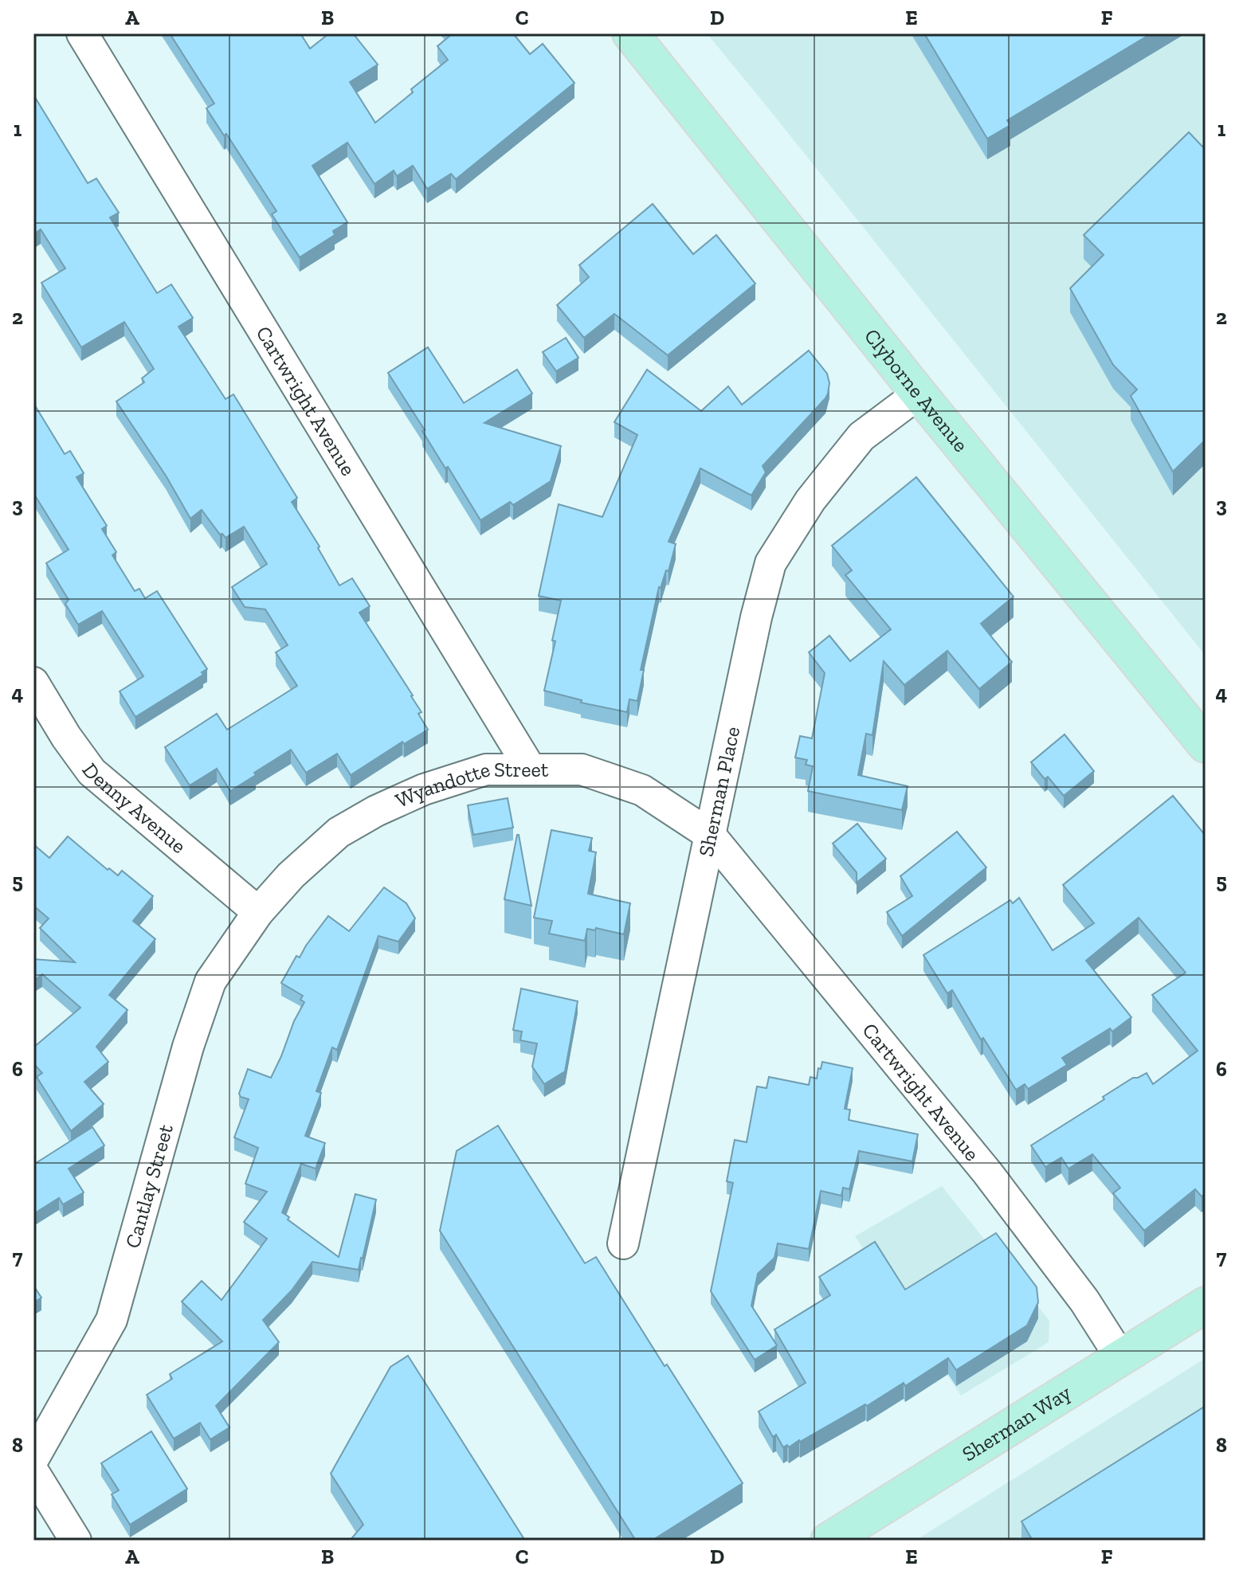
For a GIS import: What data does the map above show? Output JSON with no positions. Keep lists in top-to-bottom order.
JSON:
{
  "streets": {
    "main road": ["Clyborne Avenue", "Sherman Way"],
    "street": [
      "Cartwright Avenue",
      "Wyandotte Street",
      "Sherman Place",
      "Denny Avenue",
      "Cantlay Street"
    ]
  },
  "crossings": [
    ["Clyborne Avenue", "Sherman Place"],
    ["Cartwright Avenue", "Wyandotte Street"],
    ["Cartwright Avenue", "Sherman Place"],
    ["Cartwright Avenue", "Sherman Way"],
    ["Wyandotte Street", "Sherman Place"],
    ["Wyandotte Street", "Denny Avenue"],
    ["Wyandotte Street", "Cantlay Street"],
    ["Denny Avenue", "Cantlay Street"]
  ],
  "grid": {
    "columns": [
      "A",
      "B",
      "C",
      "D",
      "E",
      "F"
    ],
    "rows": [
      "1",
      "2",
      "3",
      "4",
      "5",
      "6",
      "7",
      "8"
    ]
  }
}
